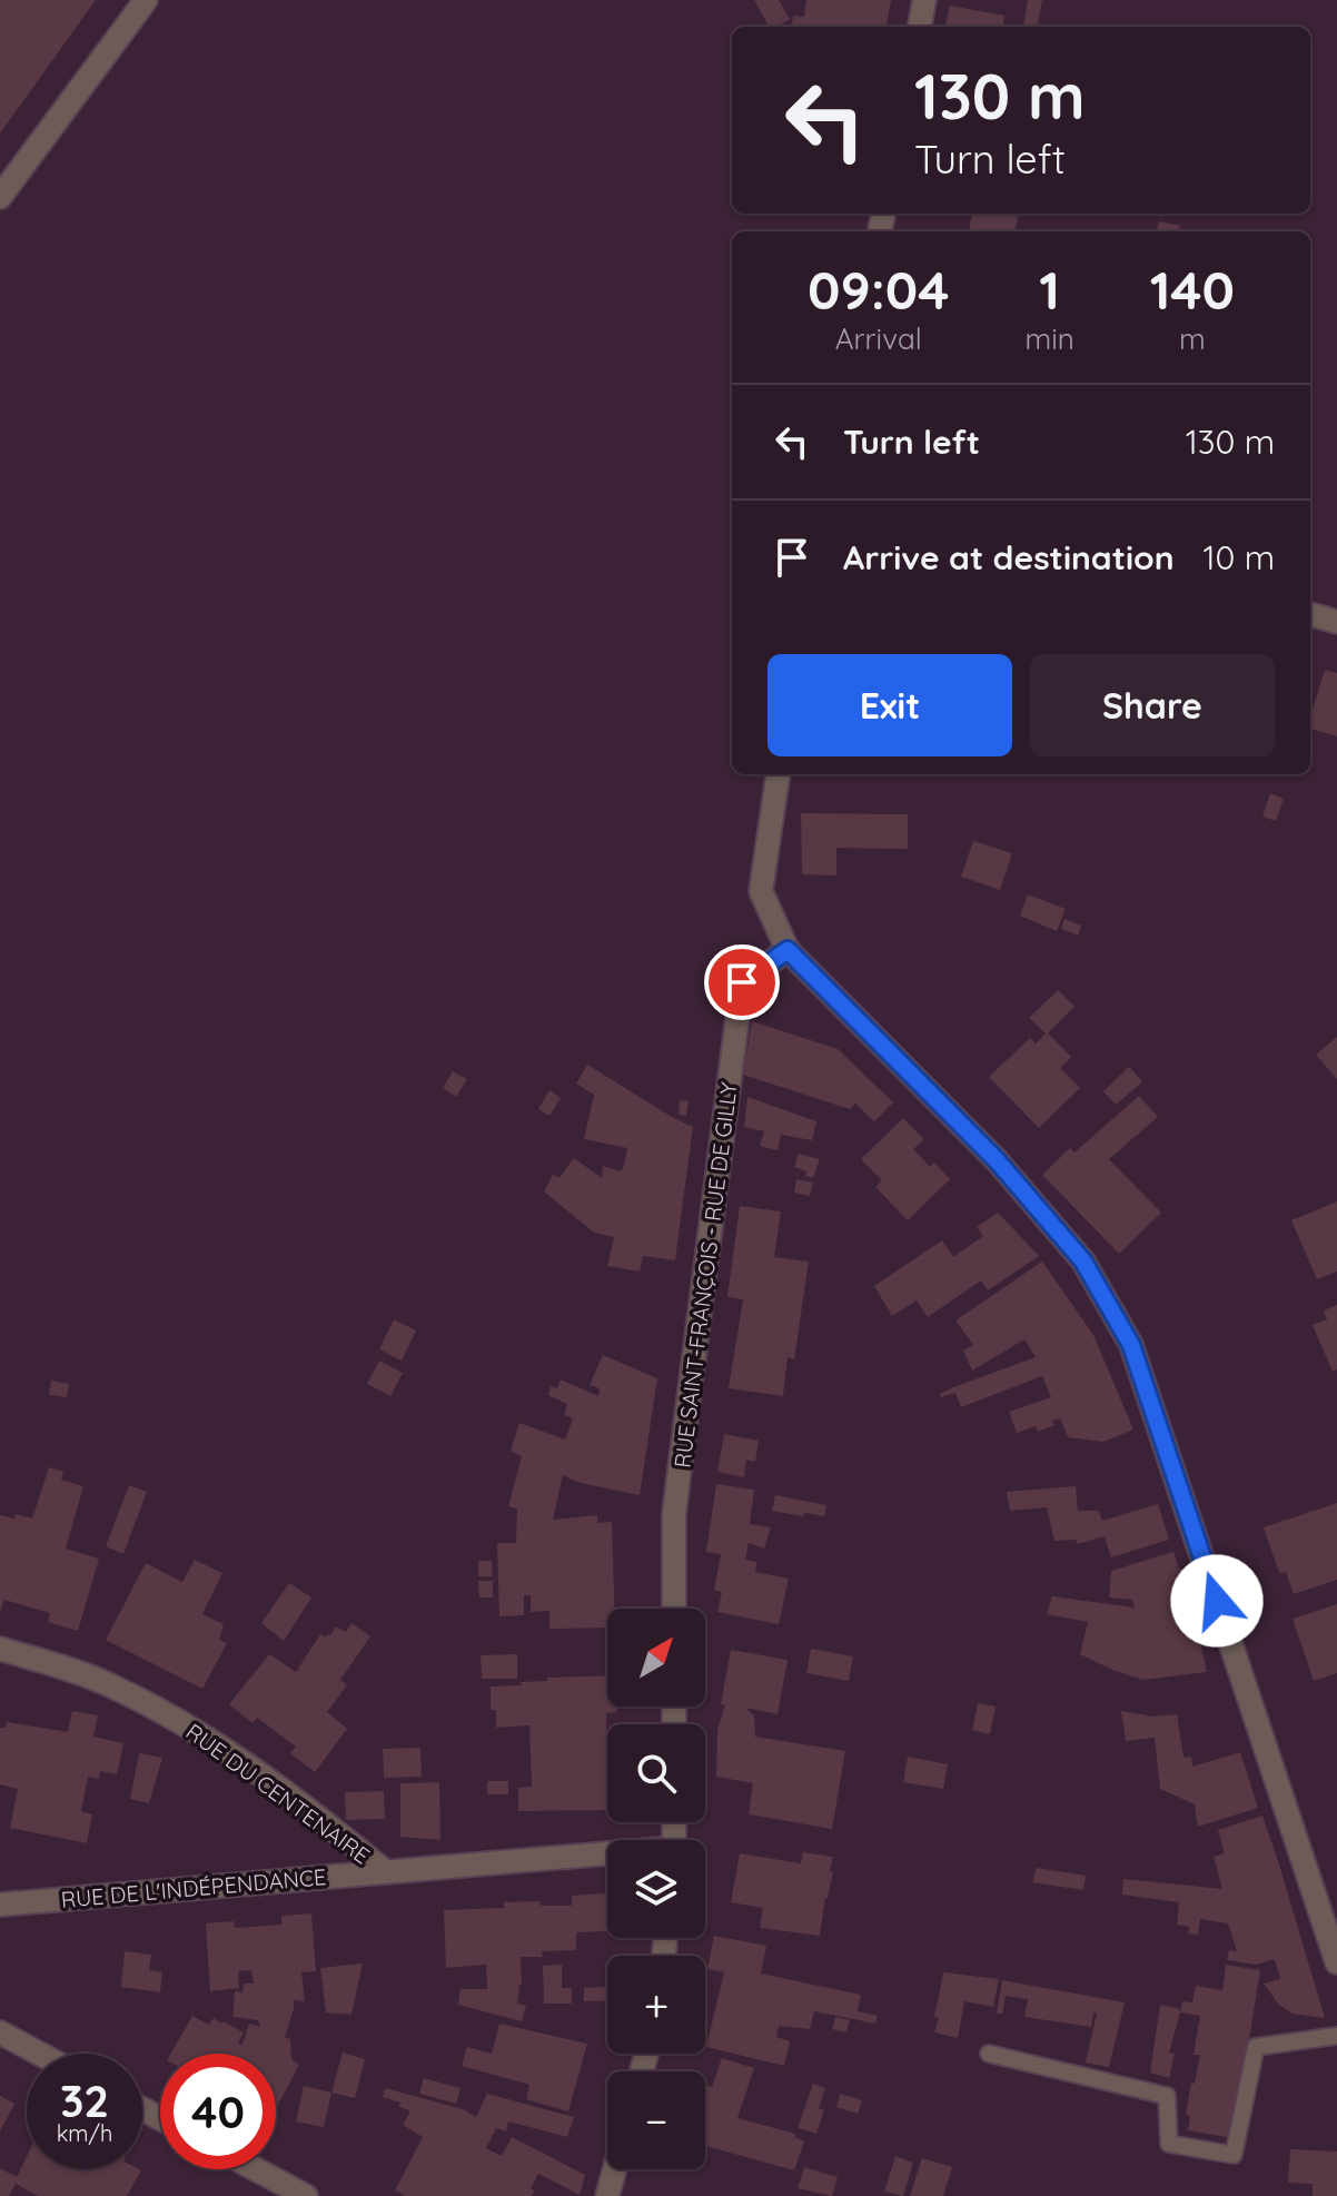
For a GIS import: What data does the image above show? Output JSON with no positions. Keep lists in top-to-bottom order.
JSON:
{
  "streets": {
    "street": ["RUE SAINT-FRANÇOIS - RUE DE GILLY", "RUE DU CENTENAIRE", "RUE DE L'INDÉPENDANCE"]
  },
  "crossings": [
    ["RUE DU CENTENAIRE", "RUE DE L'INDÉPENDANCE"]
  ],
  "north": "top right",
  "page": {
    "turn": ["130 m", "Turn left"],
    "eta": [
      "09:04",
      "Arrival",
      "1",
      "min",
      "140",
      "m"
    ],
    "list": [
      {
        "name": "Turn left",
        "value": "130 m"
      },
      {
        "name": "Arrive at destination",
        "value": "10 m"
      }
    ],
    "buttons": ["Exit", "Share"],
    "map_buttons": ["+", "−"],
    "speed": "32 km/h",
    "limit": "40"
  }
}
